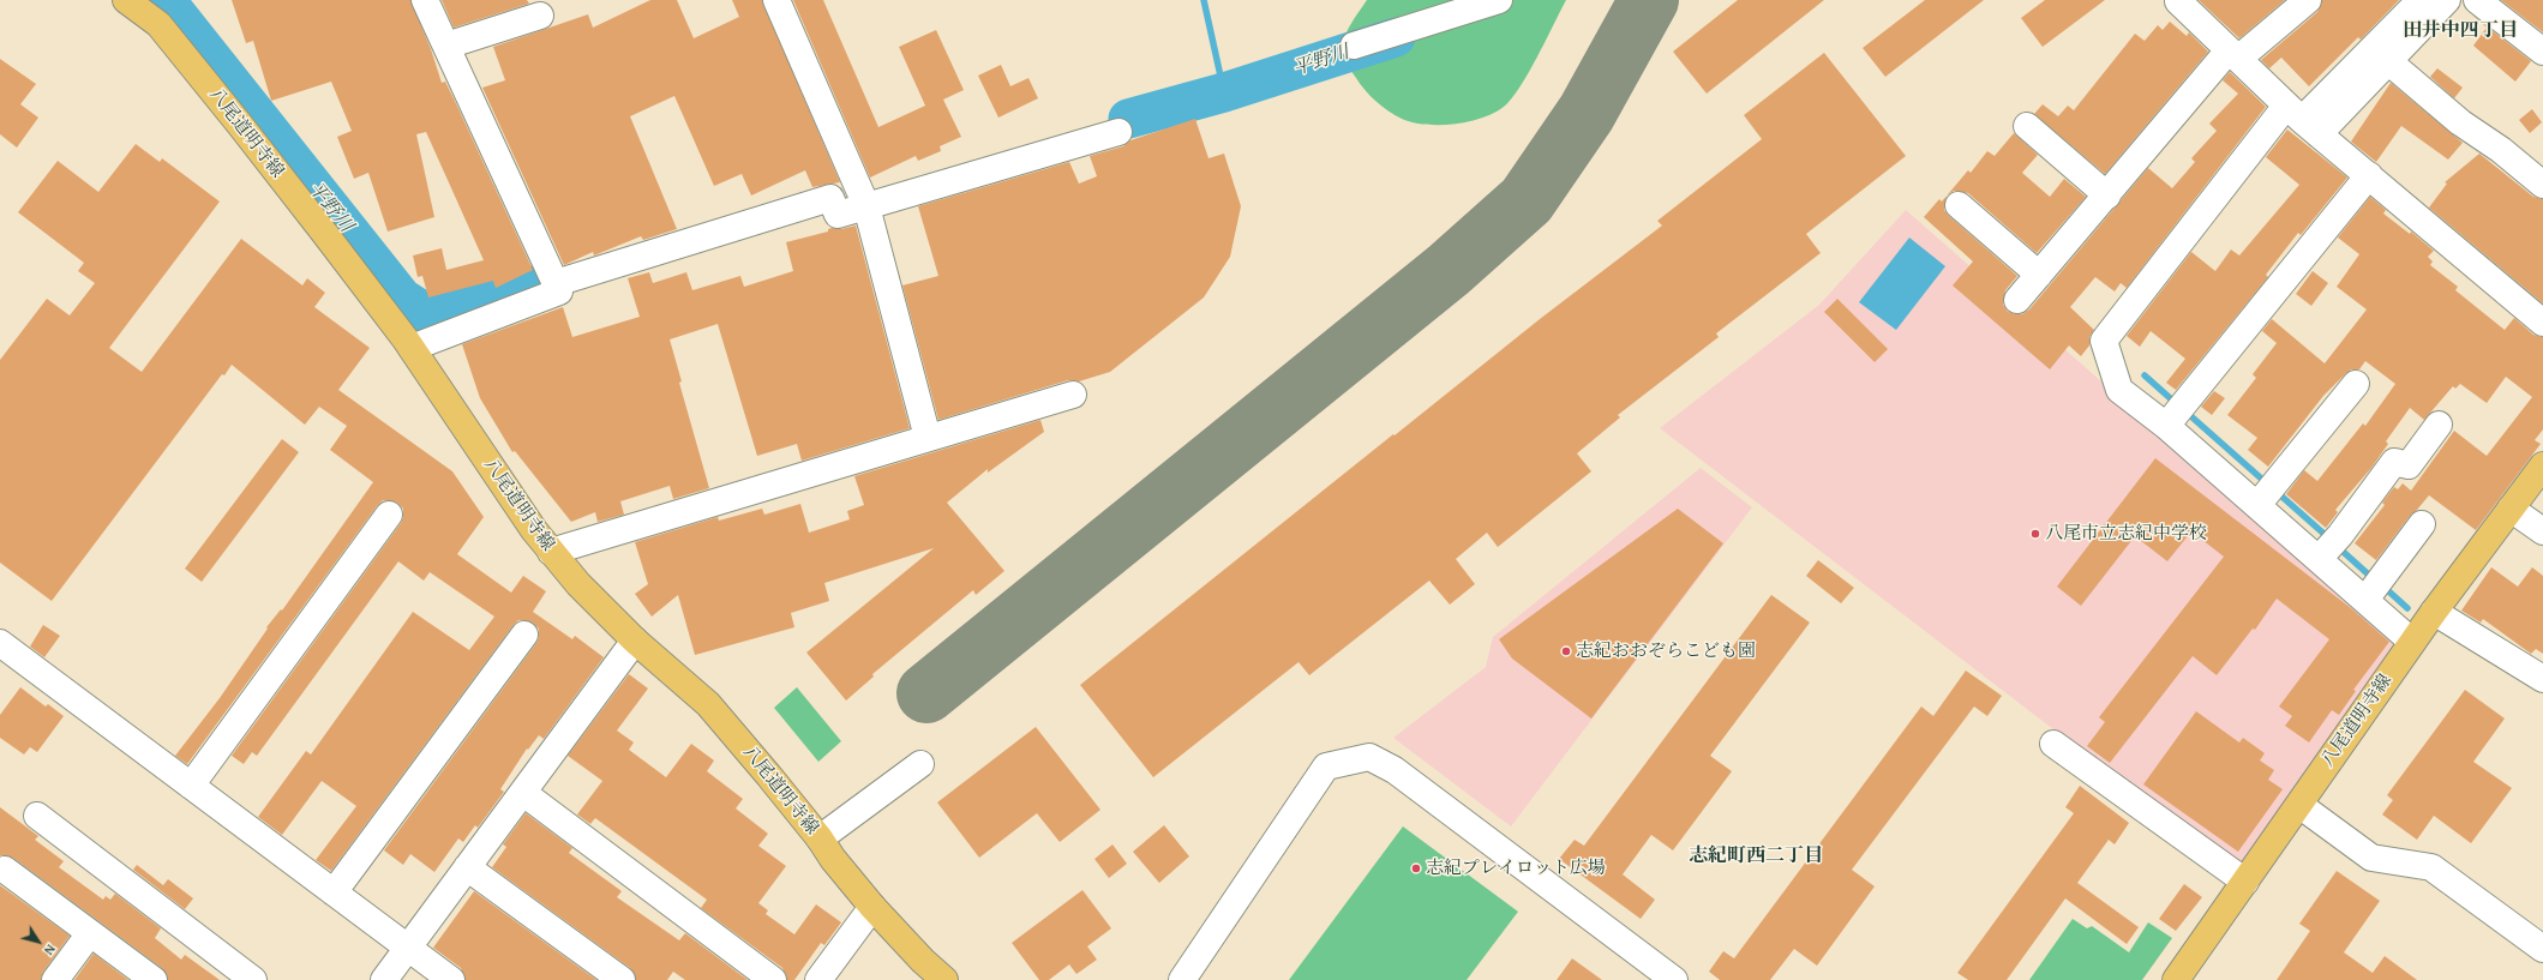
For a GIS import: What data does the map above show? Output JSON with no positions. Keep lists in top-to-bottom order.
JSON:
{
  "streets": {
    "main road": ["八尾道明寺線"]
  },
  "districts": ["田井中四丁目", "志紀町西二丁目"],
  "water": ["平野川"],
  "places": ["八尾市立志紀中学校", "志紀おおぞらこども園", "志紀プレイロット広場"],
  "north": "bottom right"
}
